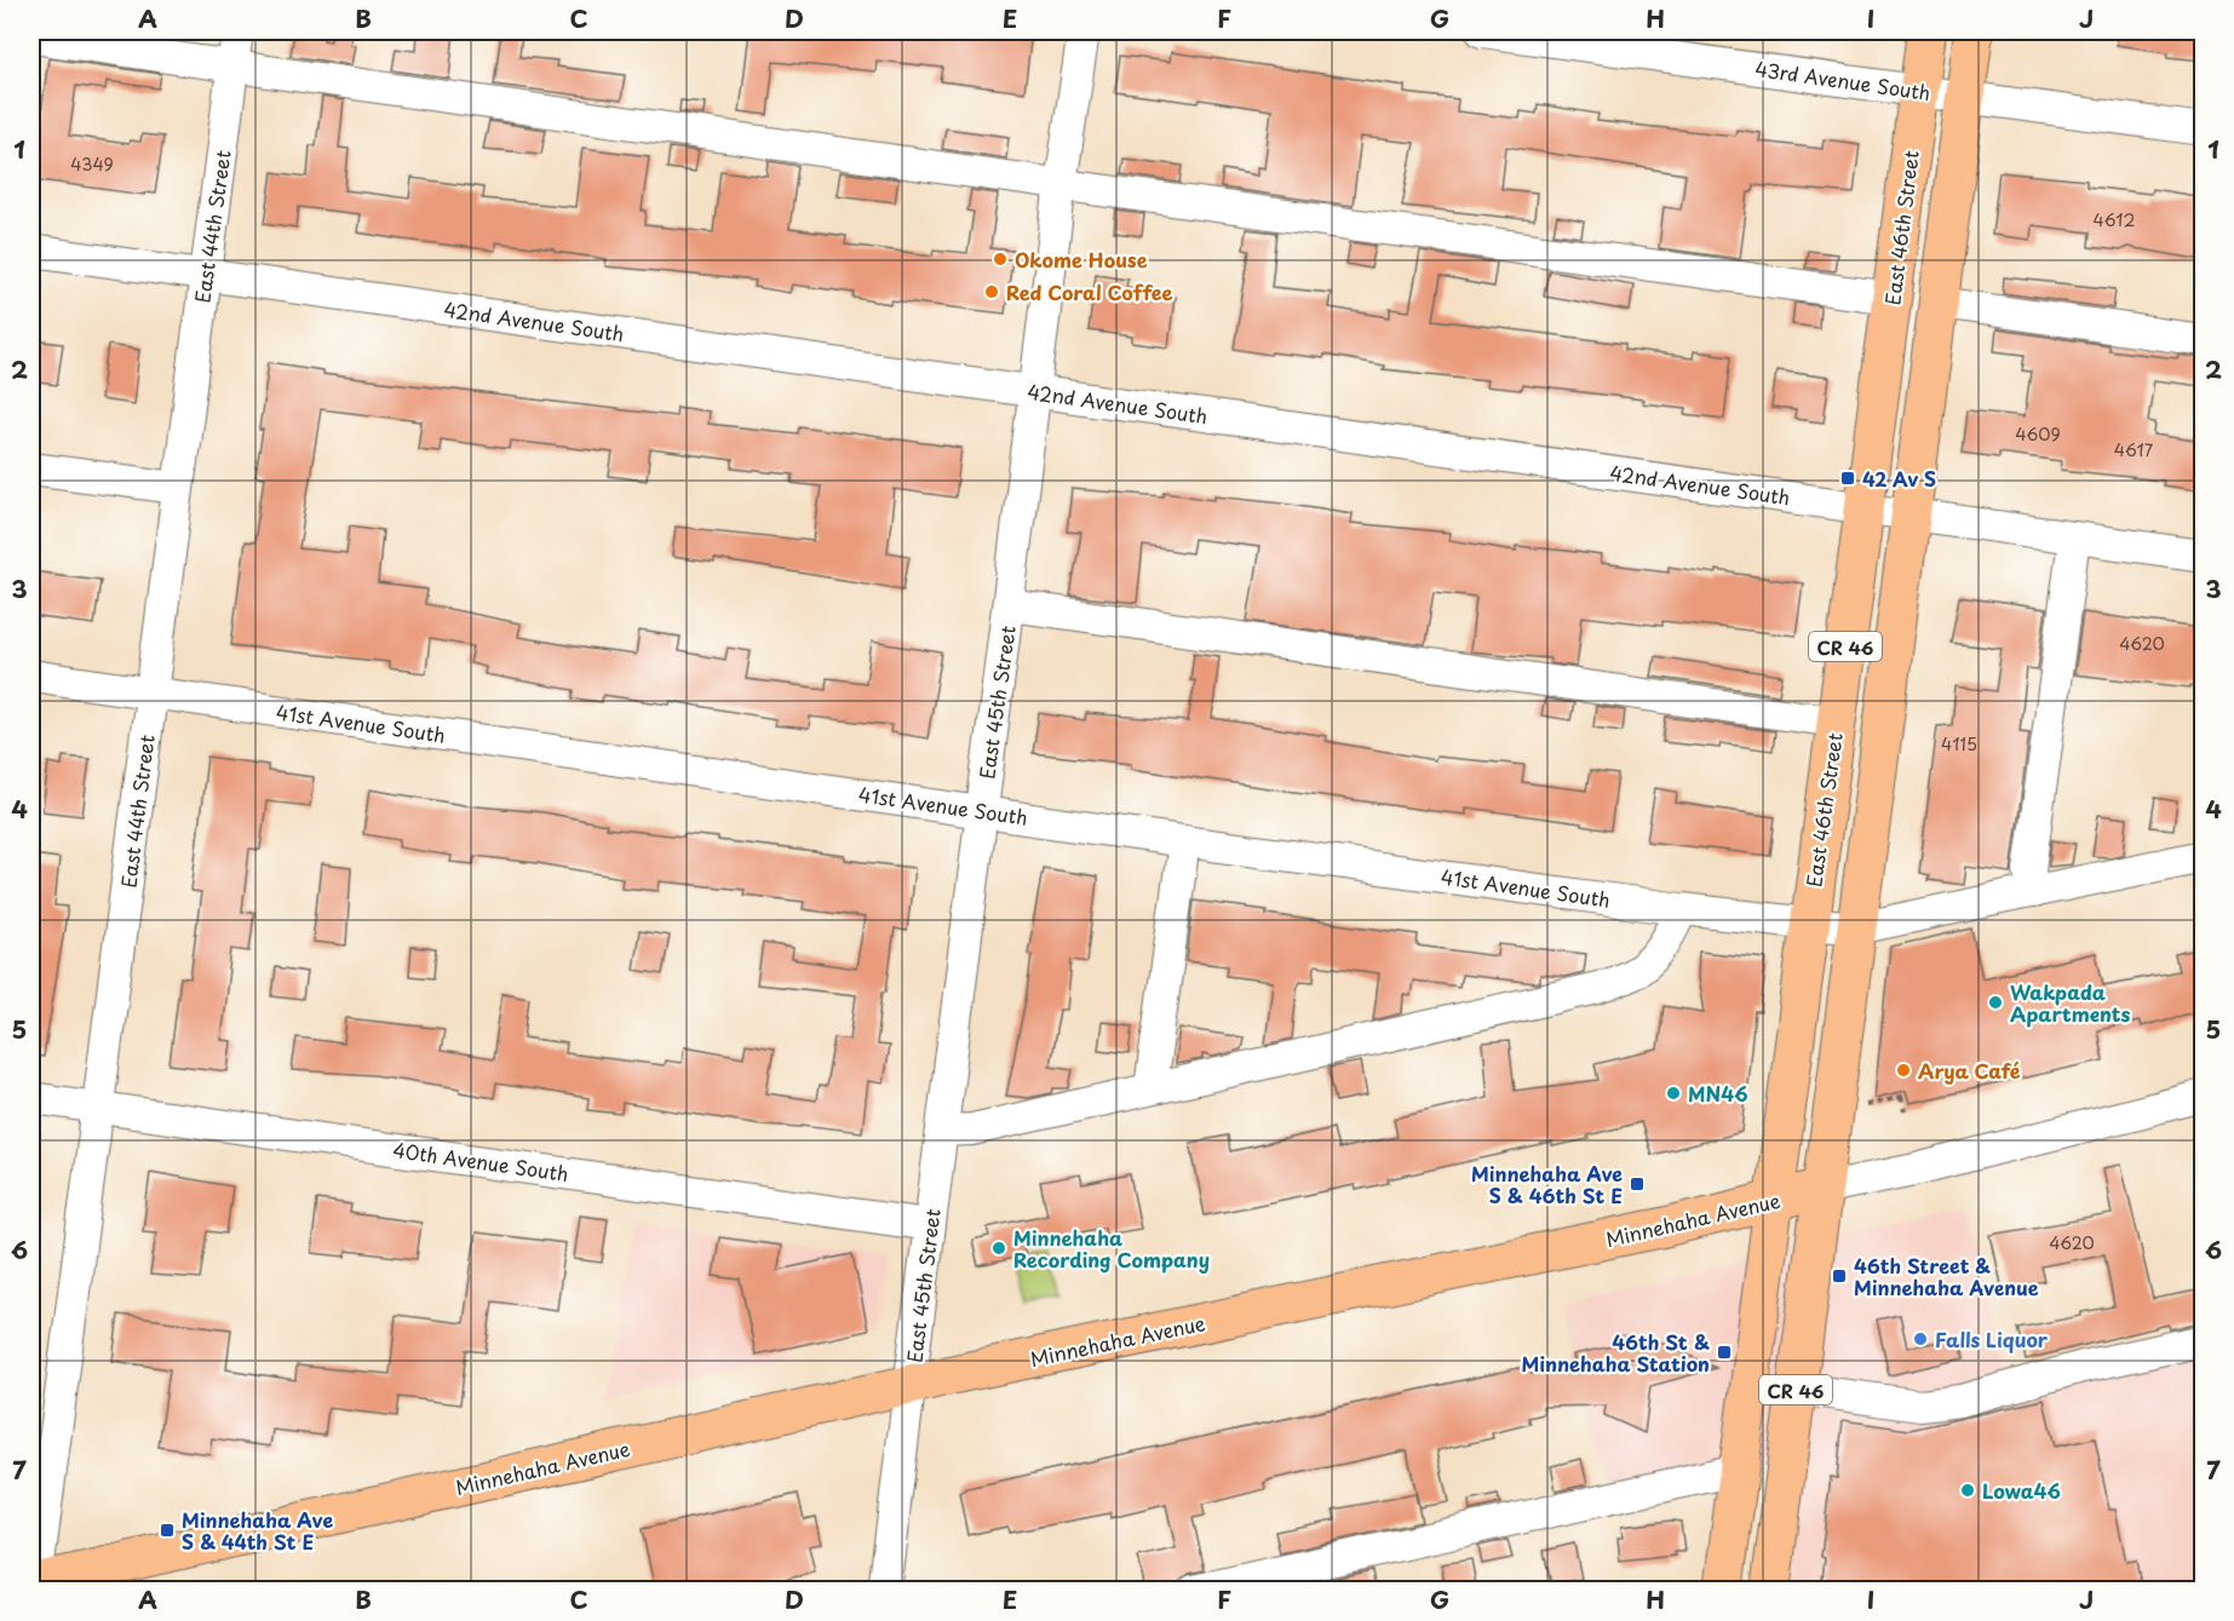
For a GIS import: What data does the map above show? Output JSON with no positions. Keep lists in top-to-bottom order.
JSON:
{
  "streets": {
    "main road": ["East 46th Street", "CR 46", "Minnehaha Avenue"],
    "street": [
      "43rd Avenue South",
      "East 44th Street",
      "42nd Avenue South",
      "East 45th Street",
      "41st Avenue South",
      "40th Avenue South"
    ]
  },
  "crossings": [
    ["43rd Avenue South", "East 46th Street"],
    ["43rd Avenue South", "CR 46"],
    ["East 44th Street", "42nd Avenue South"],
    ["East 44th Street", "41st Avenue South"],
    ["East 44th Street", "40th Avenue South"],
    ["East 44th Street", "Minnehaha Avenue"],
    ["East 46th Street", "42nd Avenue South"],
    ["East 46th Street", "41st Avenue South"],
    ["East 46th Street", "Minnehaha Avenue"],
    ["42nd Avenue South", "CR 46"],
    ["42nd Avenue South", "East 45th Street"],
    ["CR 46", "41st Avenue South"],
    ["CR 46", "Minnehaha Avenue"],
    ["East 45th Street", "41st Avenue South"],
    ["East 45th Street", "40th Avenue South"],
    ["East 45th Street", "Minnehaha Avenue"]
  ],
  "places": {
    "other": [
      "Okome House",
      "Red Coral Coffee",
      "Wakpada Apartments",
      "Arya Café",
      "MN46",
      "Minnehaha Recording Company",
      "Falls Liquor",
      "Lowa46"
    ],
    "transit": [
      "42 Av S",
      "Minnehaha Ave S & 46th St E",
      "46th Street & Minnehaha Avenue",
      "46th St & Minnehaha Station",
      "Minnehaha Ave S & 44th St E"
    ]
  },
  "house_numbers": [
    "4349",
    "4612",
    "4609",
    "4617",
    "4620",
    "4115",
    "4620"
  ],
  "grid": {
    "columns": [
      "A",
      "B",
      "C",
      "D",
      "E",
      "F",
      "G",
      "H",
      "I",
      "J"
    ],
    "rows": [
      "1",
      "2",
      "3",
      "4",
      "5",
      "6",
      "7"
    ]
  }
}
